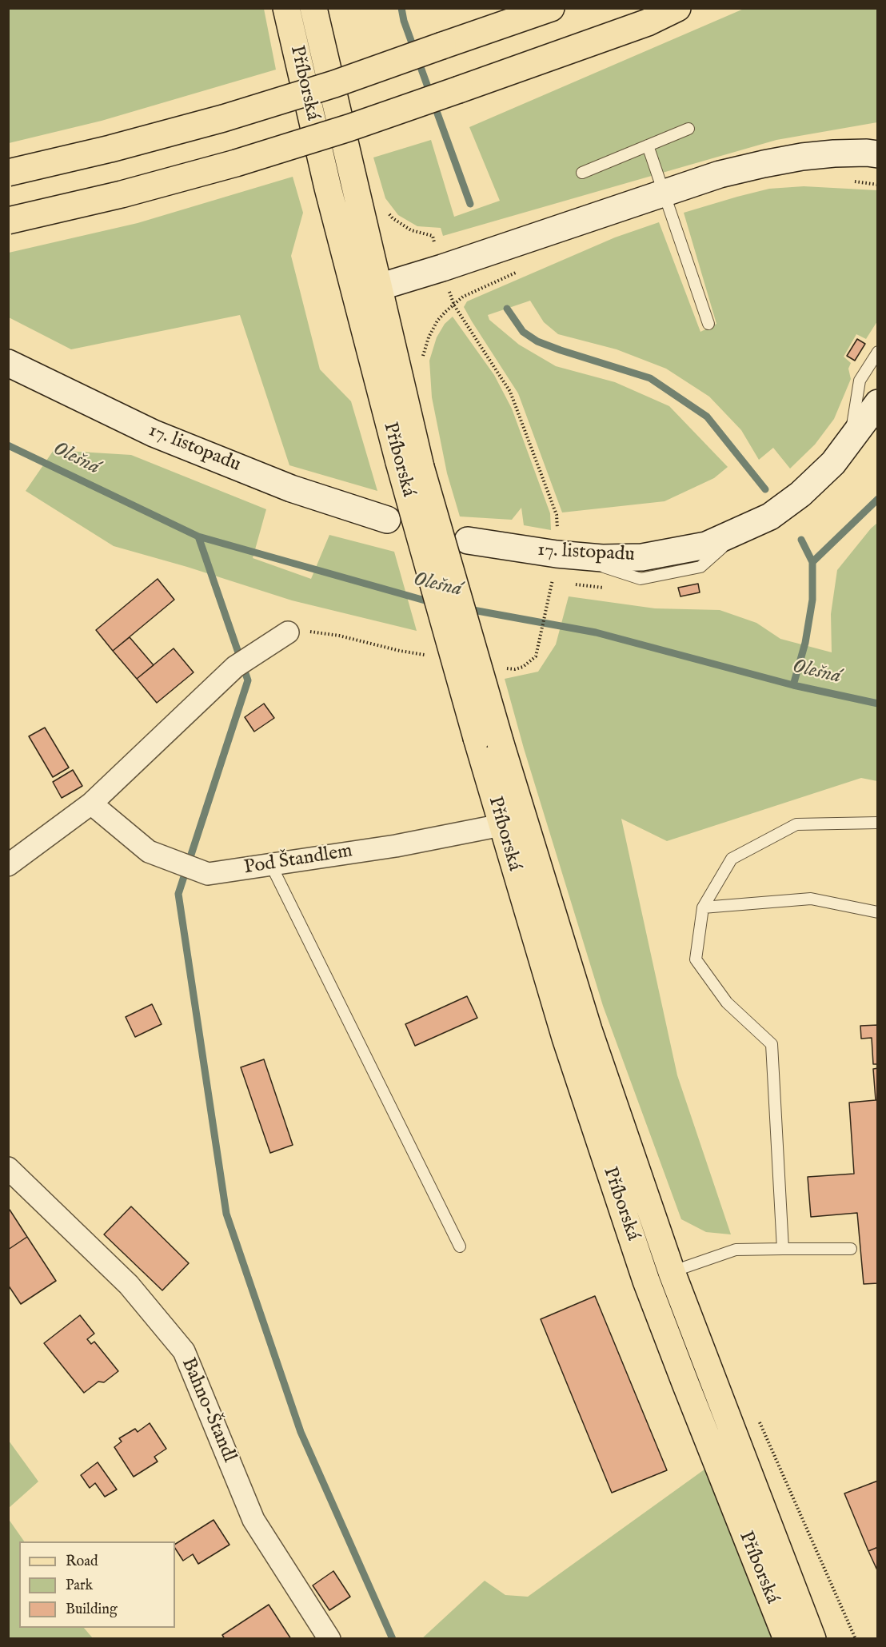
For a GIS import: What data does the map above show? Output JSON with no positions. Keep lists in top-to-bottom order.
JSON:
{
  "streets": {
    "main road": ["Příborská", "17. listopadu"],
    "street": ["Pod Štandlem", "Bahno-Štandl"]
  },
  "crossings": [
    ["Příborská", "Pod Štandlem"]
  ],
  "water": ["Olešná"],
  "legend": ["Road", "Park", "Building"]
}
